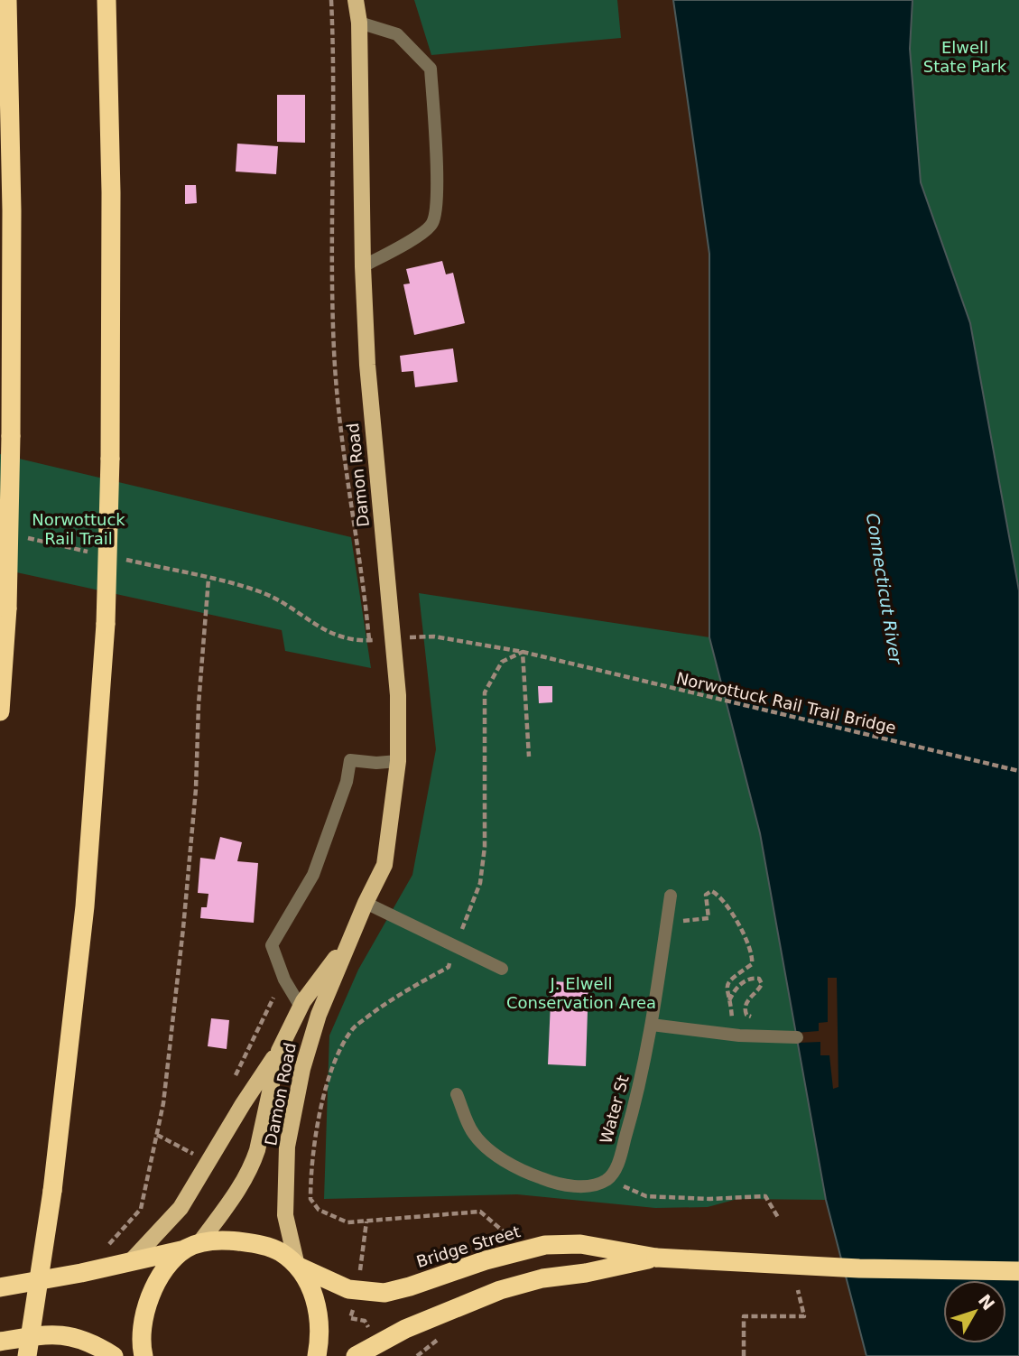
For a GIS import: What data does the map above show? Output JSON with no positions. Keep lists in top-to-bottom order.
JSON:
{
  "streets": {
    "highway": ["Bridge Street"],
    "main road": ["Damon Road"],
    "lane": ["Water St"],
    "path": ["Norwottuck Rail Trail Bridge"]
  },
  "crossings": [
    ["Damon Road", "Bridge Street"]
  ],
  "water": ["Connecticut River"],
  "parks": ["Elwell State Park", "Norwottuck Rail Trail", "J. Elwell Conservation Area"],
  "north": "top right"
}
